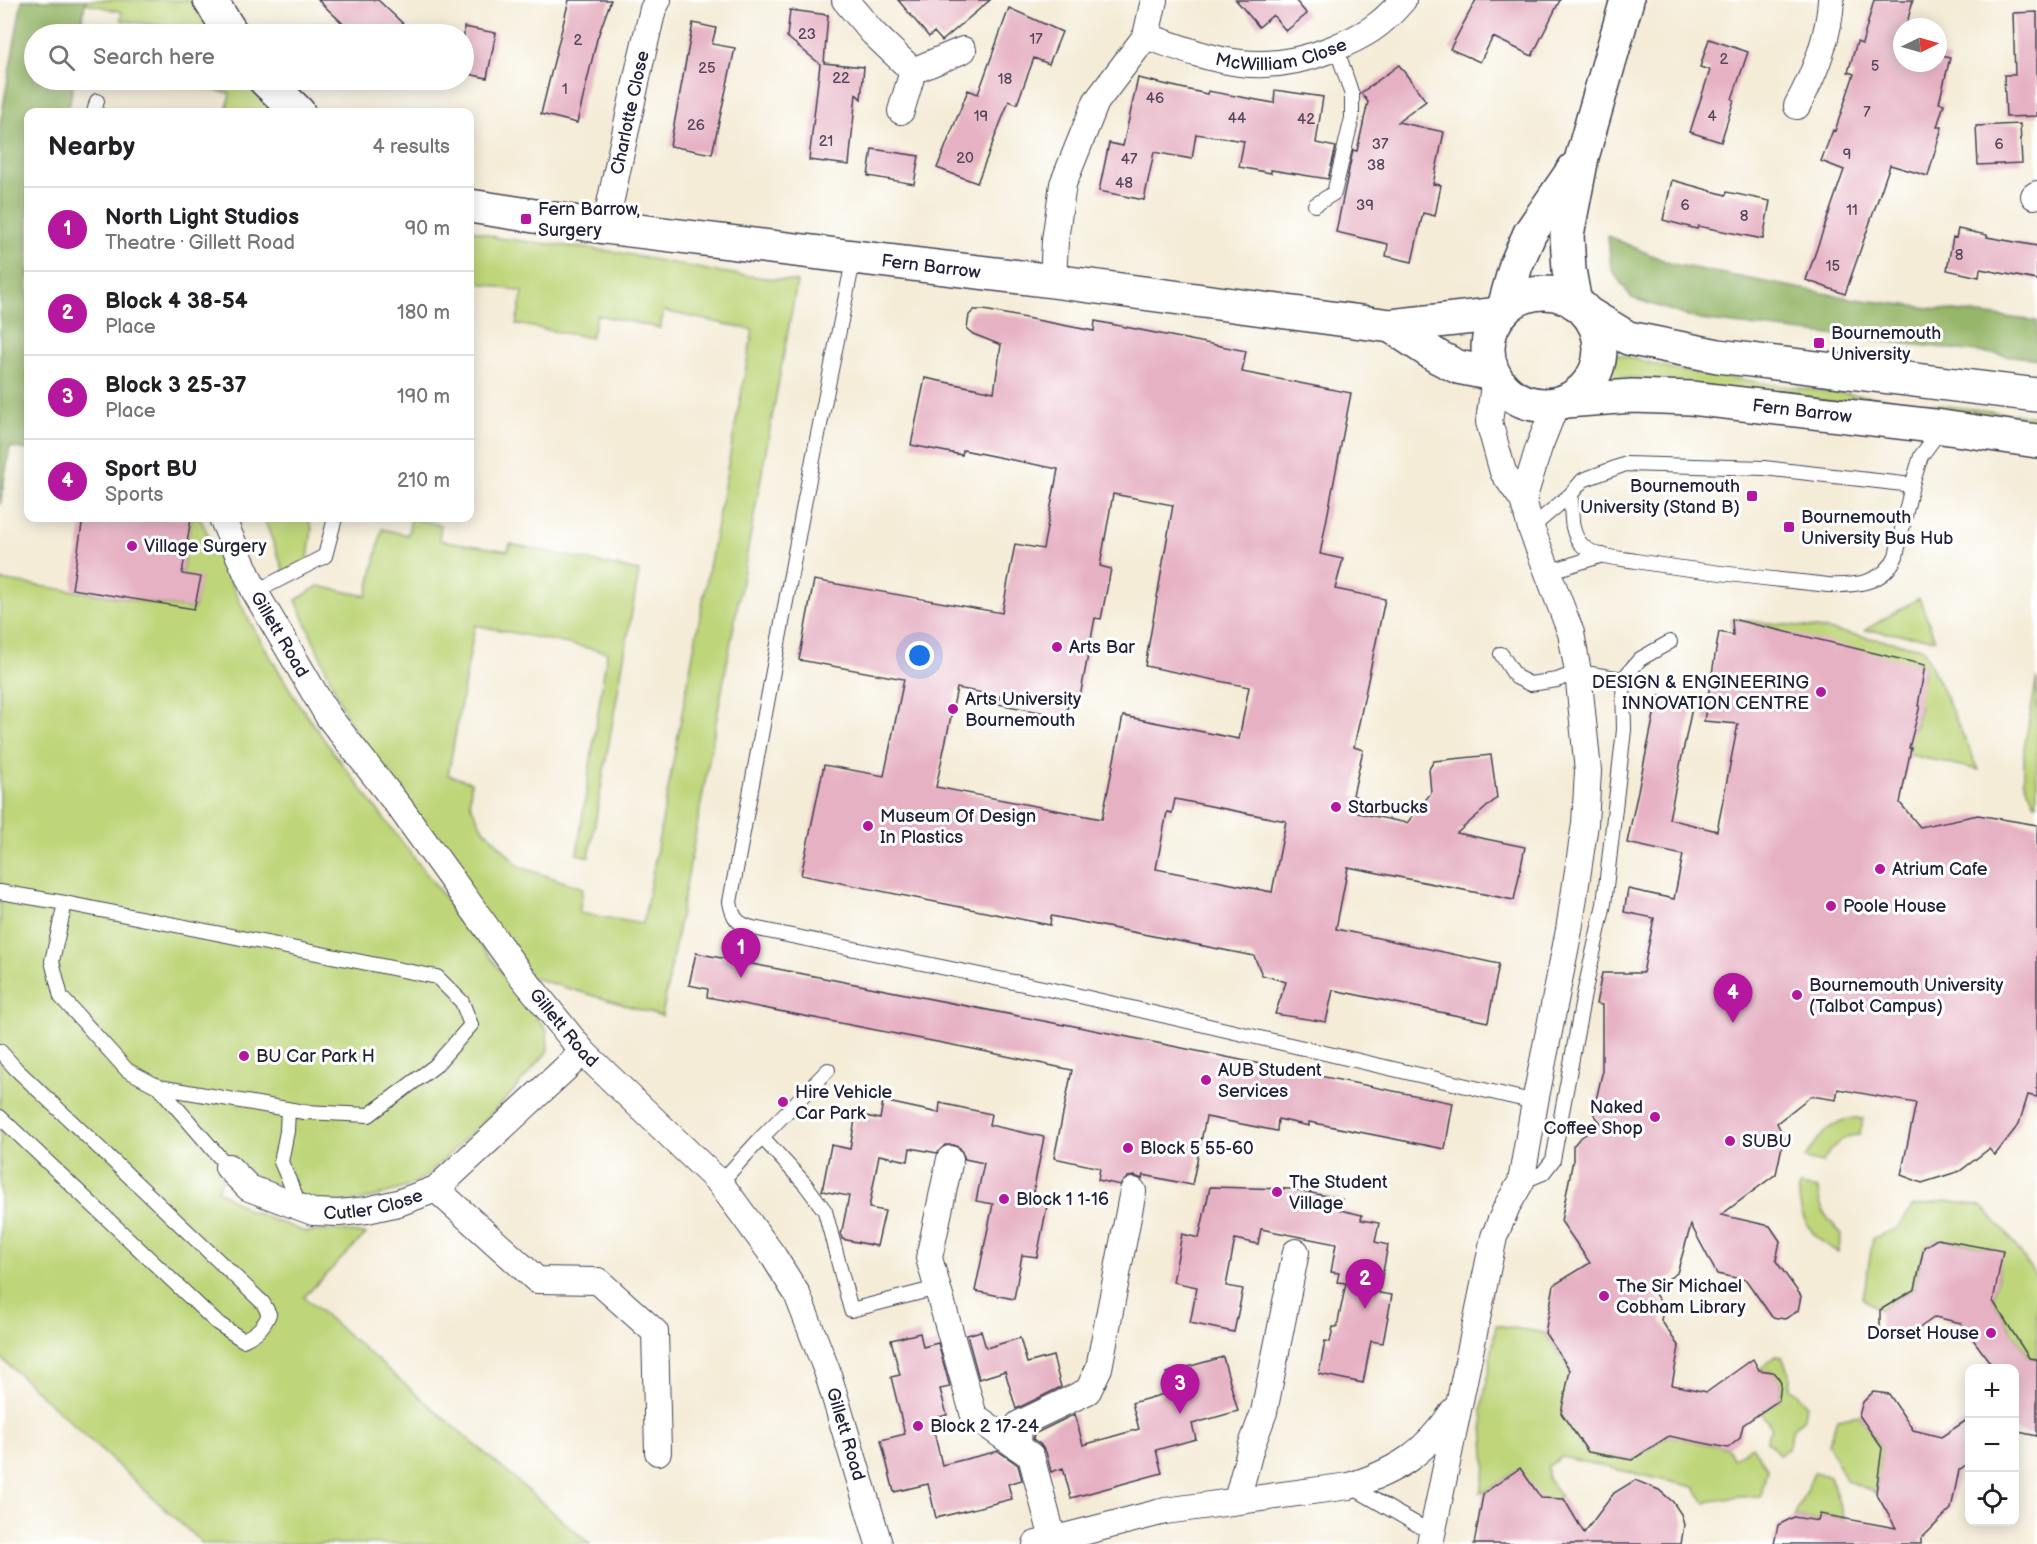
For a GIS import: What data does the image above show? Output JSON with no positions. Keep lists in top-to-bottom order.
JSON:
{
  "streets": {
    "street": [
      "McWilliam Close",
      "Charlotte Close",
      "Fern Barrow",
      "Gillett Road",
      "Cutler Close"
    ]
  },
  "crossings": [
    ["Charlotte Close", "Fern Barrow"],
    ["Gillett Road", "Cutler Close"]
  ],
  "places": {
    "transit": [
      "Fern Barrow, Surgery",
      "Bournemouth University",
      "Bournemouth University (Stand B)",
      "Bournemouth University Bus Hub"
    ],
    "other": [
      "Village Surgery",
      "Arts Bar",
      "DESIGN & ENGINEERING INNOVATION CENTRE",
      "Arts University Bournemouth",
      "Starbucks",
      "Museum Of Design In Plastics",
      "Atrium Cafe",
      "Poole House",
      "Bournemouth University (Talbot Campus)",
      "BU Car Park H",
      "AUB Student Services",
      "Hire Vehicle Car Park",
      "Naked Coffee Shop",
      "SUBU",
      "Block 5 55-60",
      "The Student Village",
      "Block 1 1-16",
      "The Sir Michael Cobham Library",
      "Dorset House",
      "Block 2 17-24"
    ]
  },
  "house_numbers": [
    "23",
    "17",
    "2",
    "2",
    "5",
    "25",
    "22",
    "18",
    "1",
    "46",
    "7",
    "19",
    "4",
    "44",
    "42",
    "26",
    "21",
    "37",
    "6",
    "9",
    "20",
    "47",
    "38",
    "48",
    "39",
    "6",
    "11",
    "8",
    "8",
    "15"
  ],
  "north": "right",
  "page": {
    "search": "Search here",
    "heading": ["Nearby", "4 results"],
    "list": [
      {
        "mark": "1",
        "name": "North Light Studios",
        "note": "Theatre · Gillett Road",
        "value": "90 m"
      },
      {
        "mark": "2",
        "name": "Block 4 38-54",
        "note": "Place",
        "value": "180 m"
      },
      {
        "mark": "3",
        "name": "Block 3 25-37",
        "note": "Place",
        "value": "190 m"
      },
      {
        "mark": "4",
        "name": "Sport BU",
        "note": "Sports",
        "value": "210 m"
      }
    ],
    "pins": [
      "1",
      "4",
      "2",
      "3"
    ],
    "map_buttons": ["+", "−"]
  }
}
